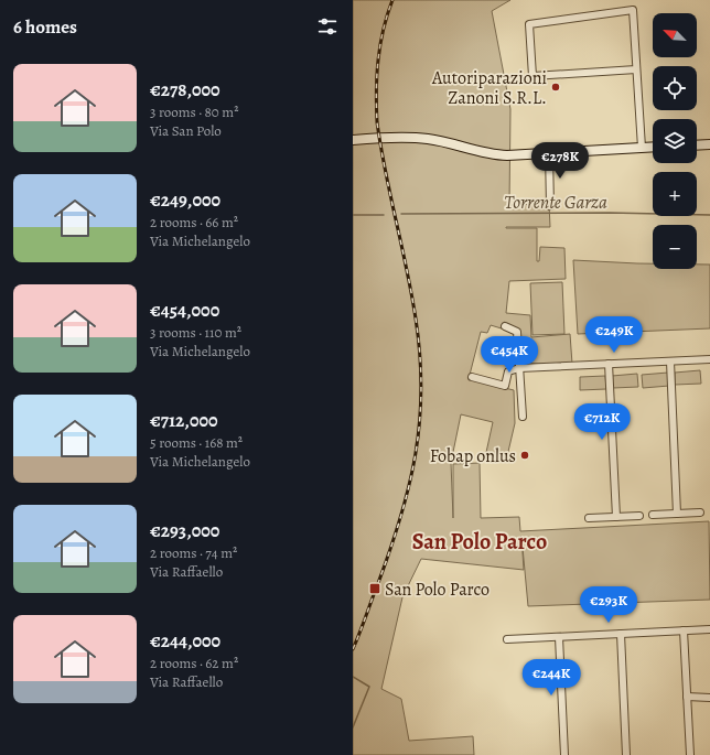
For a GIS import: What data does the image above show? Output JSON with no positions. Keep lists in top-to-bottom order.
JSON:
{
  "districts": ["San Polo Parco"],
  "water": ["Torrente Garza"],
  "places": {
    "other": ["Autoriparazioni Zanoni S.R.L.", "Fobap onlus"],
    "transit": ["San Polo Parco"]
  },
  "north": "top left",
  "page": {
    "heading": "6 homes",
    "map_buttons": ["+", "−"],
    "list": [
      {
        "name": "€278,000",
        "note": "3 rooms · 80 m² · Via San Polo"
      },
      {
        "name": "€249,000",
        "note": "2 rooms · 66 m² · Via Michelangelo"
      },
      {
        "name": "€454,000",
        "note": "3 rooms · 110 m² · Via Michelangelo"
      },
      {
        "name": "€712,000",
        "note": "5 rooms · 168 m² · Via Michelangelo"
      },
      {
        "name": "€293,000",
        "note": "2 rooms · 74 m² · Via Raffaello"
      },
      {
        "name": "€244,000",
        "note": "2 rooms · 62 m² · Via Raffaello"
      }
    ],
    "price": [
      "€278K",
      "€249K",
      "€454K",
      "€712K",
      "€293K",
      "€244K"
    ]
  }
}
